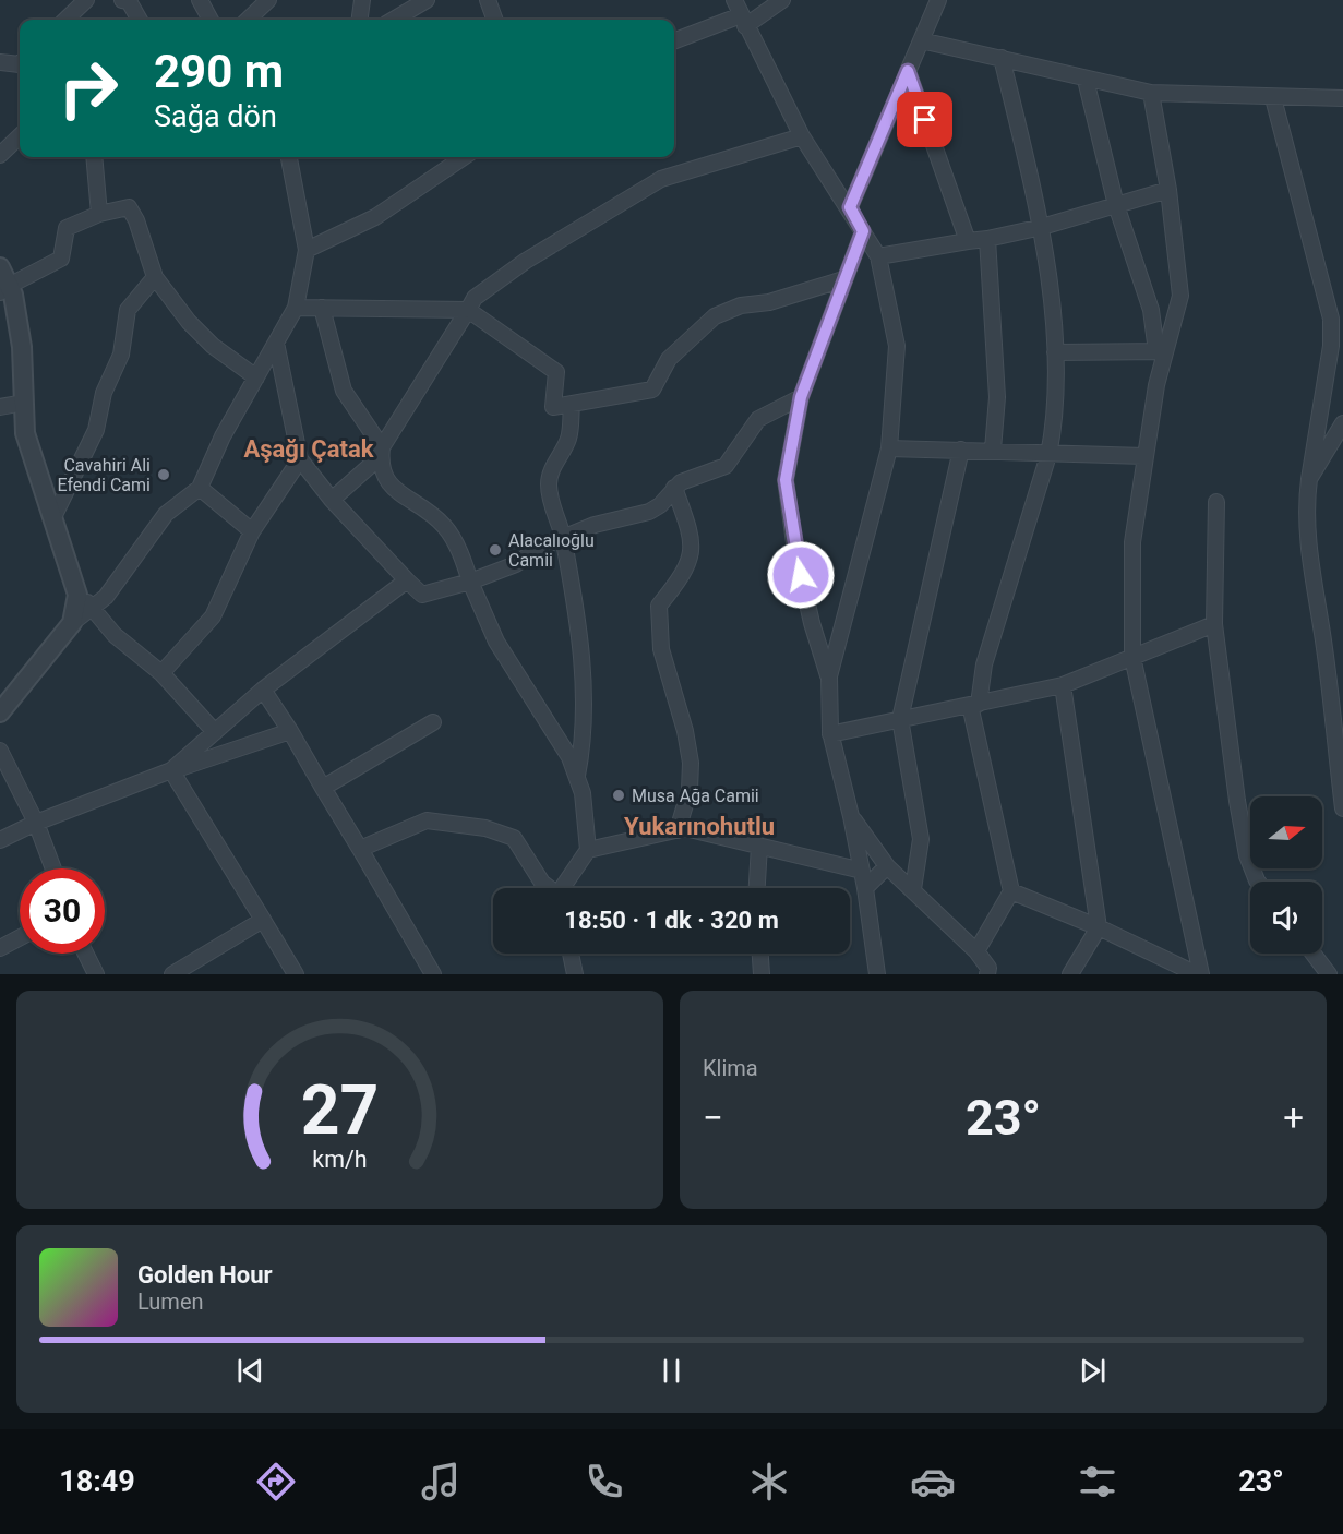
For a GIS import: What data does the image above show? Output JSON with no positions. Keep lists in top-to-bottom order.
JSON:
{
  "districts": ["Aşağı Çatak", "Yukarınohutlu"],
  "places": ["Cavahiri Ali Efendi Cami", "Alacalıoğlu Camii", "Musa Ağa Camii"],
  "north": "right",
  "page": {
    "turn": ["290 m", "Sağa dön"],
    "limit": "30",
    "trip": "18:50 · 1 dk · 320 m",
    "tile": "Klima",
    "heat": ["−", "23°", "+"],
    "song": ["Golden Hour", "Lumen"],
    "tabs": ["18:49", "23°"],
    "gauge": ["27", "km/h"]
  }
}
